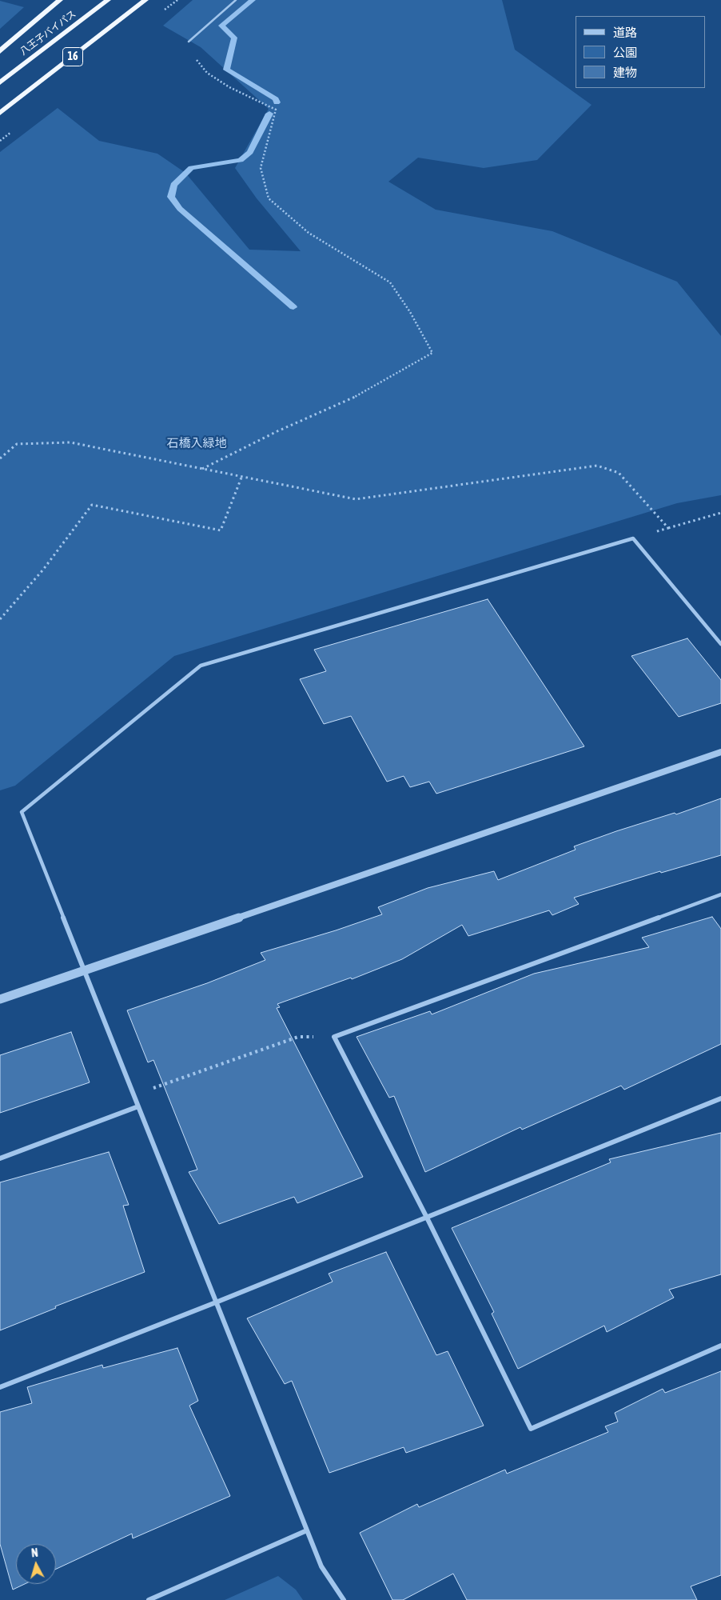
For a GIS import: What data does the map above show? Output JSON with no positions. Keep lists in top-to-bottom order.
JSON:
{
  "streets": {
    "highway": ["八王子バイパス", "16"]
  },
  "parks": ["石橋入緑地"],
  "legend": ["道路", "公園", "建物"],
  "north": "top"
}
